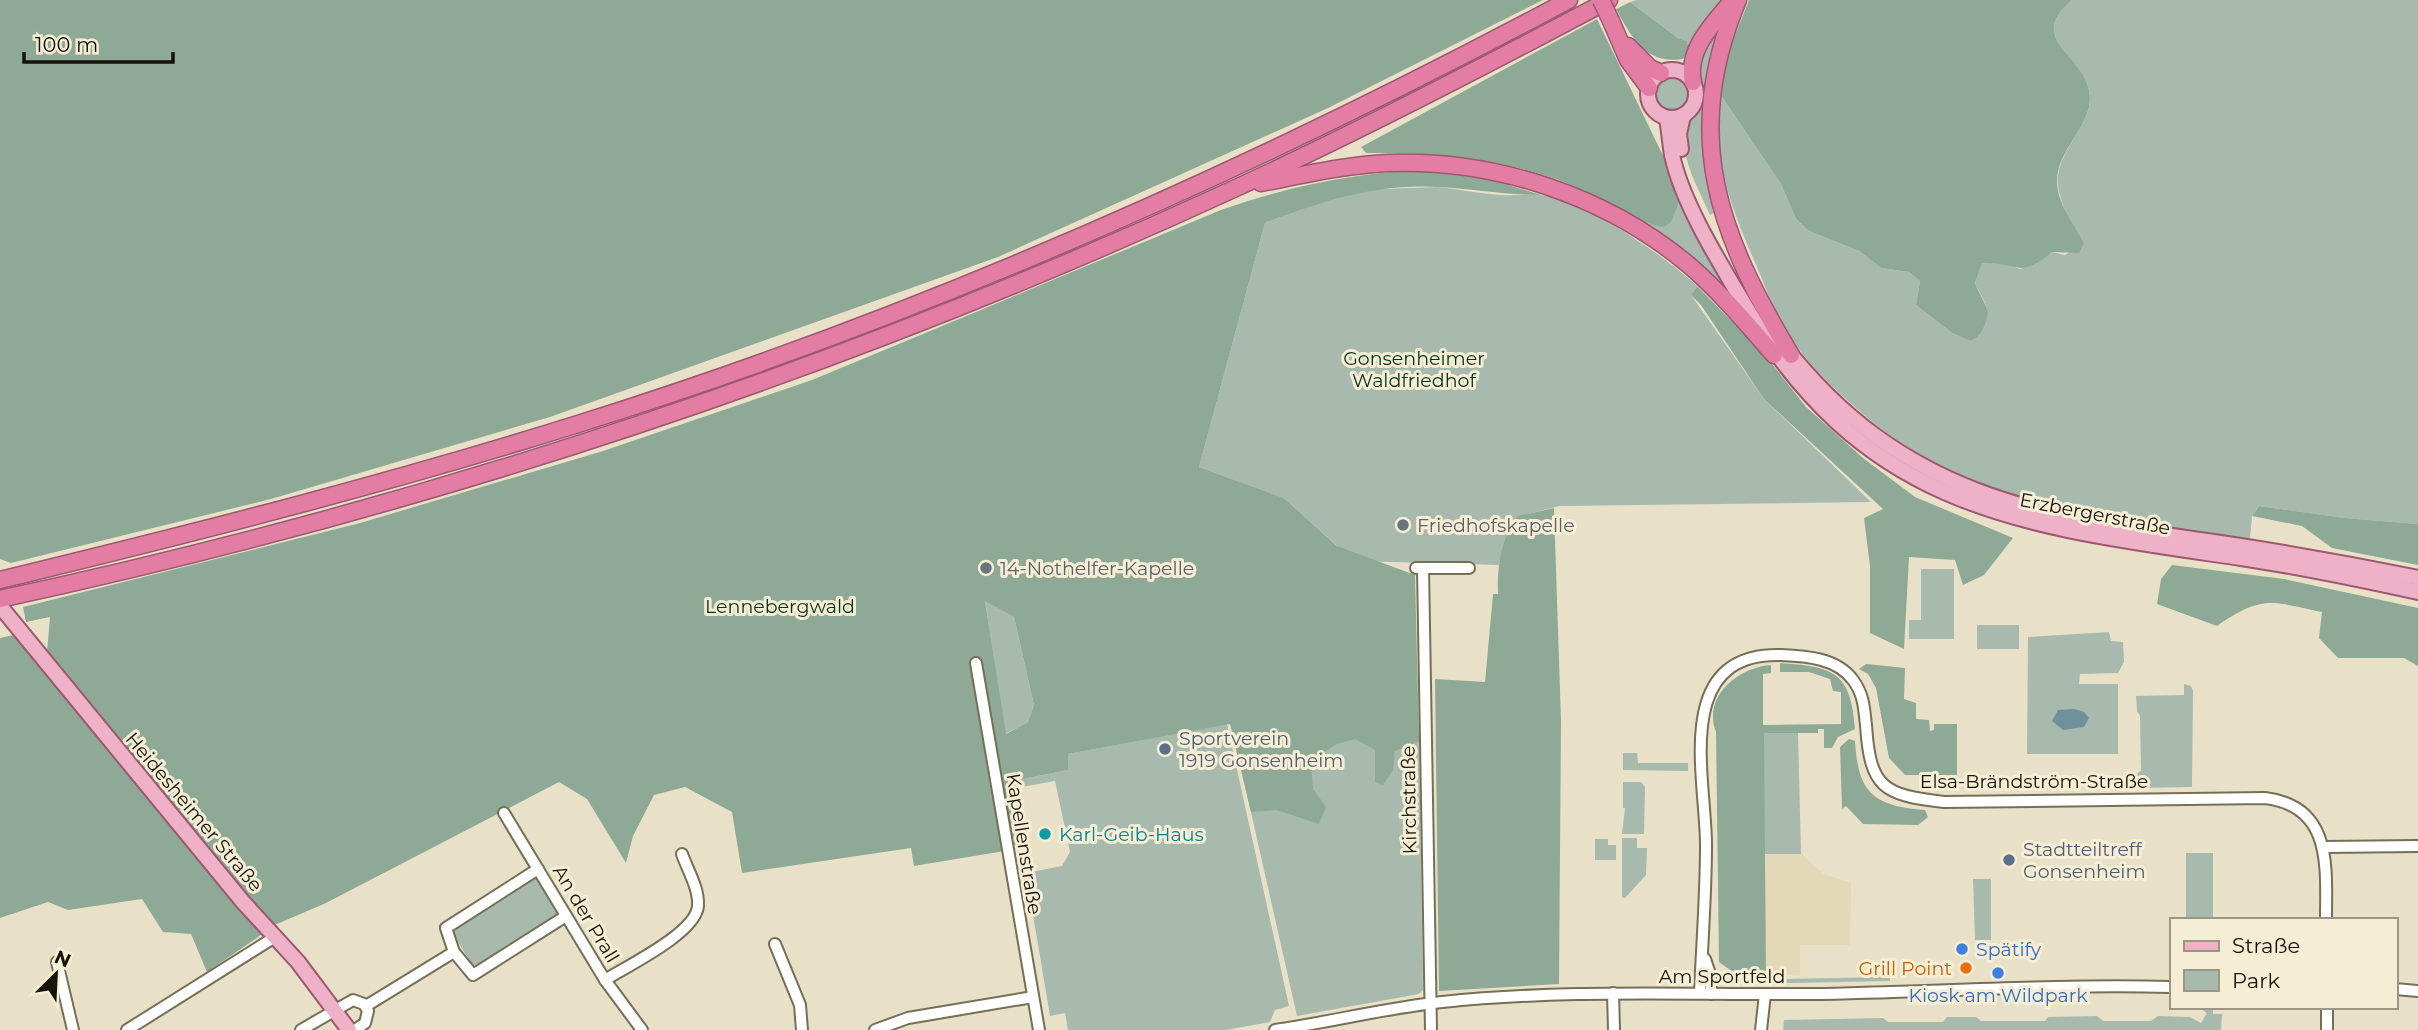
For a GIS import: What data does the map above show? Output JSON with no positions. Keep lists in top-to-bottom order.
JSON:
{
  "streets": {
    "main road": ["Erzbergerstraße", "Heidesheimer Straße"],
    "street": [
      "Elsa-Brändström-Straße",
      "Kirchstraße",
      "Kapellenstraße",
      "An der Prall",
      "Am Sportfeld"
    ]
  },
  "crossings": [
    ["Elsa-Brändström-Straße", "Am Sportfeld"],
    ["Kirchstraße", "Am Sportfeld"]
  ],
  "parks": ["Gonsenheimer Waldfriedhof", "Lennebergwald"],
  "places": [
    "Friedhofskapelle",
    "14-Nothelfer-Kapelle",
    "Sportverein 1919 Gonsenheim",
    "Karl-Geib-Haus",
    "Stadtteiltreff Gonsenheim",
    "Spätify",
    "Grill Point",
    "Kiosk am Wildpark"
  ],
  "legend": ["Straße", "Park"],
  "scale_bar": "100 m",
  "north": "top right"
}
